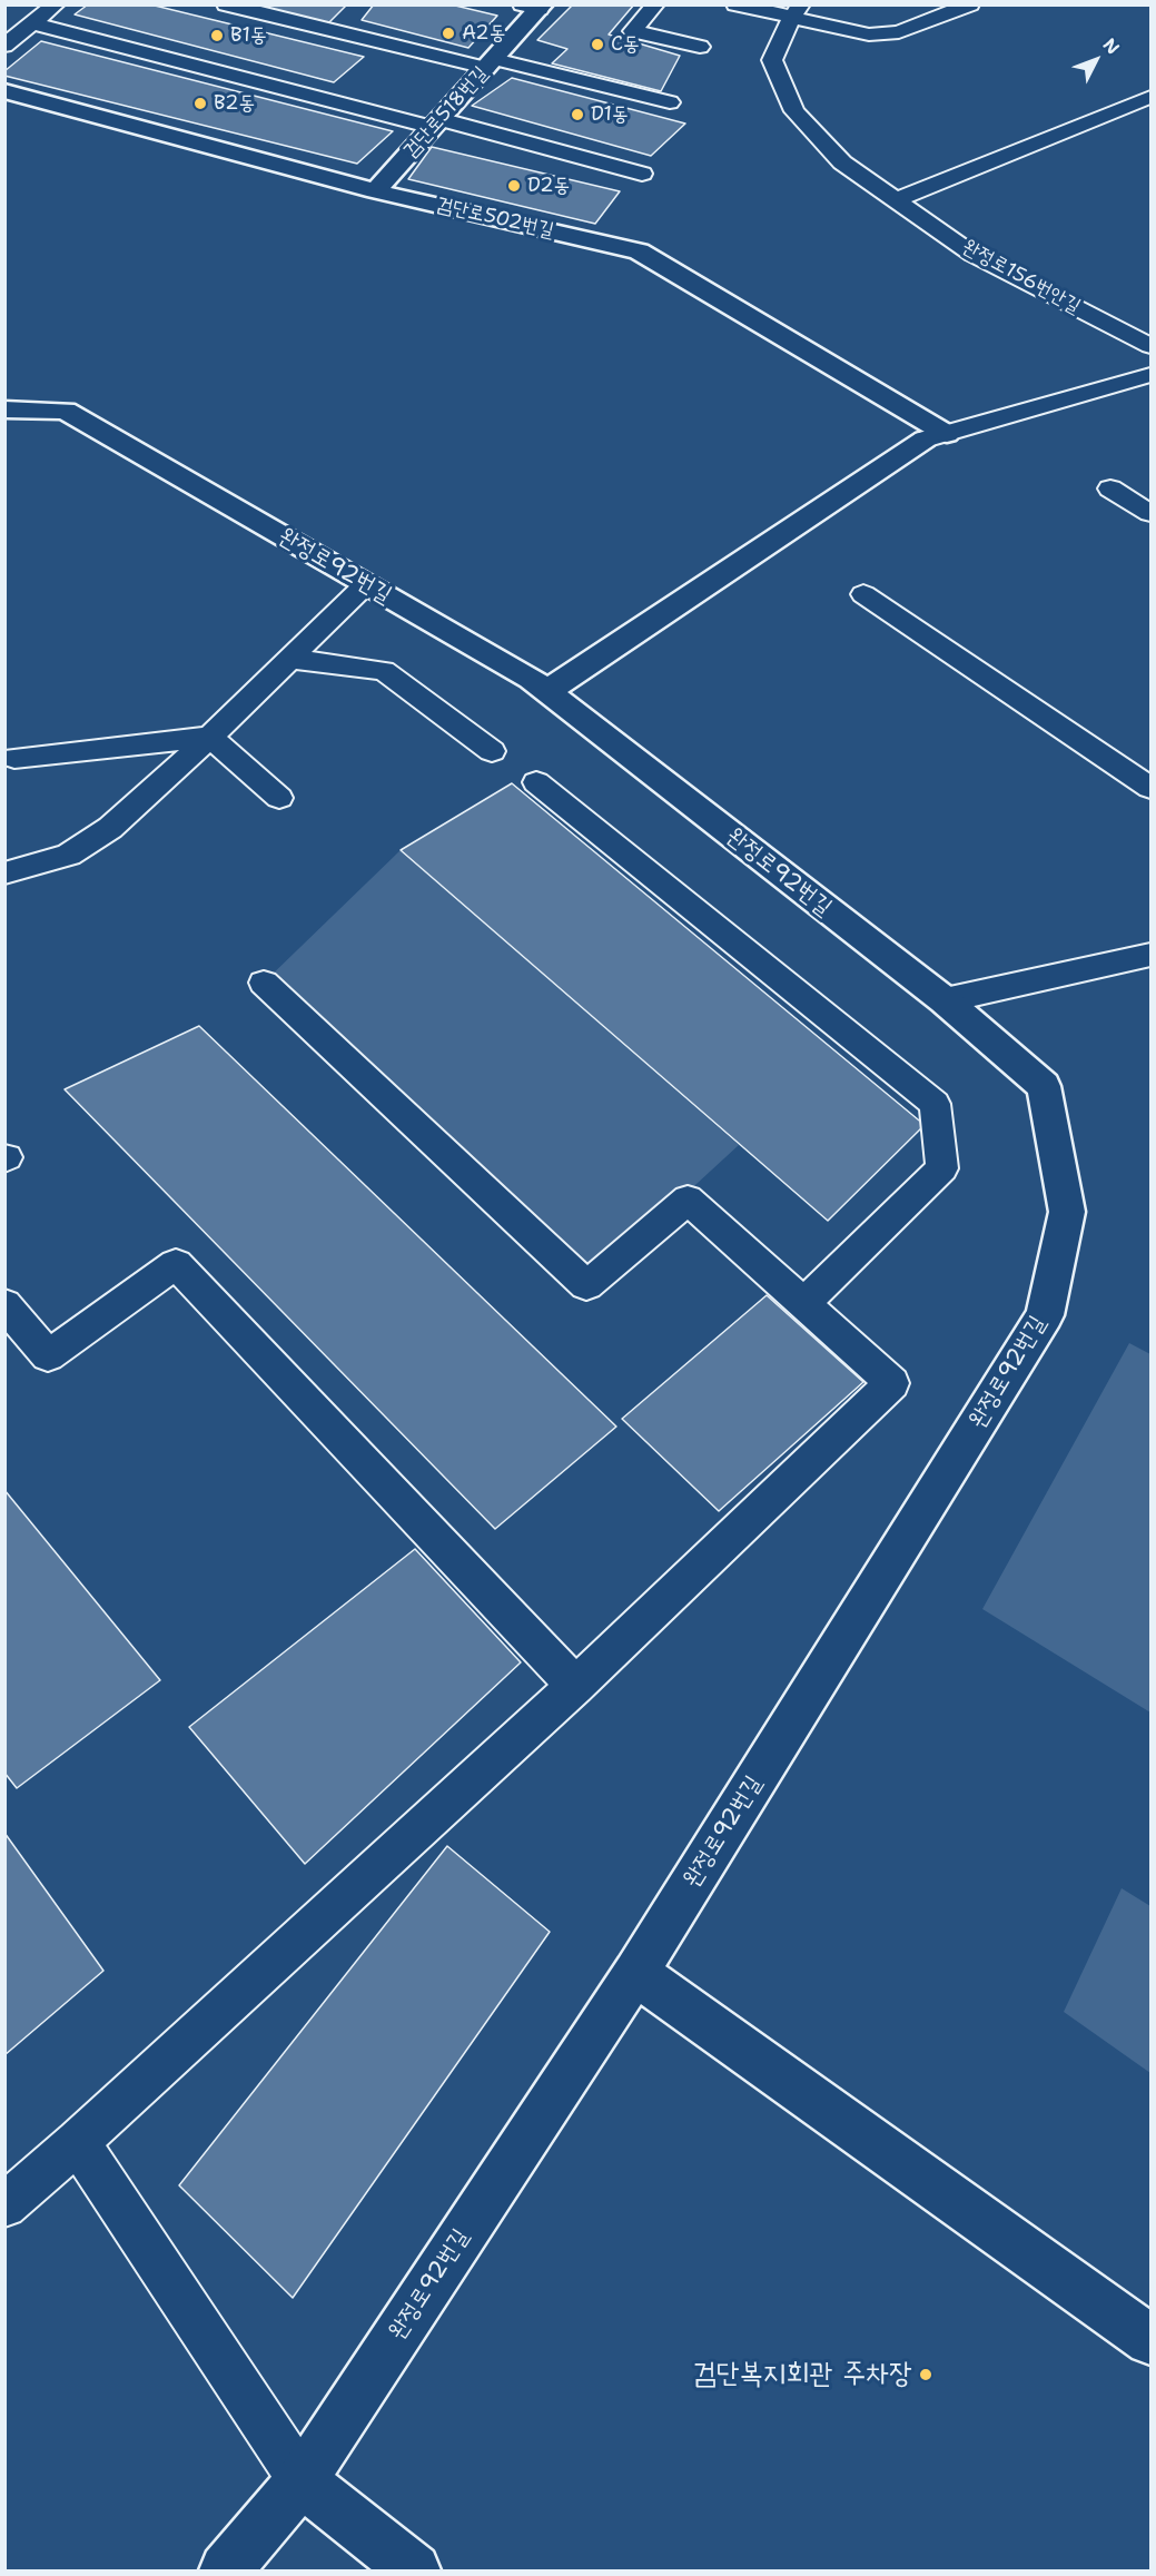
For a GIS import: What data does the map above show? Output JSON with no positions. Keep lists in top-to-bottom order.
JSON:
{
  "streets": {
    "street": ["검단로518번길", "검단로502번길", "완정로92번길"],
    "lane": ["완정로156번안길"]
  },
  "crossings": [
    ["검단로518번길", "검단로502번길"]
  ],
  "places": [
    "A2동",
    "B1동",
    "C동",
    "B2동",
    "D1동",
    "D2동",
    "검단복지회관 주차장"
  ],
  "north": "top right"
}
